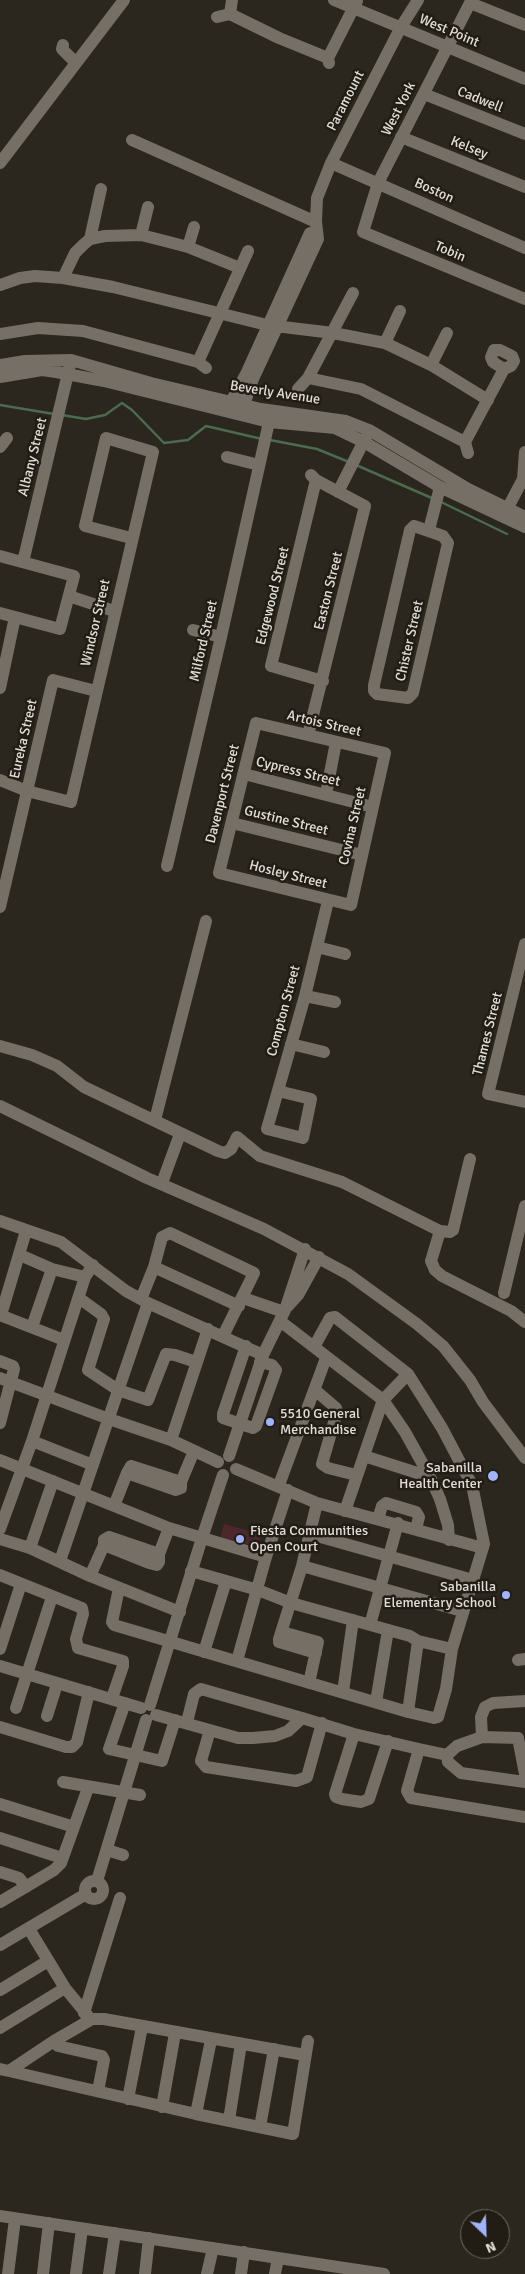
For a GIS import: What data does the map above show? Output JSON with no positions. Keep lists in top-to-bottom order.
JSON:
{
  "streets": {
    "street": [
      "West Point",
      "Cadwell",
      "Paramount",
      "West York",
      "Kelsey",
      "Boston",
      "Tobin",
      "Beverly Avenue",
      "Albany Street",
      "Easton Street",
      "Edgewood Street",
      "Windsor Street",
      "Milford Street",
      "Chister Street",
      "Artois Street",
      "Eureka Street",
      "Cypress Street",
      "Davenport Street",
      "Gustine Street",
      "Covina Street",
      "Hosley Street",
      "Compton Street",
      "Thames Street"
    ]
  },
  "crossings": [
    ["West Point", "Paramount"],
    ["West Point", "West York"],
    ["Cadwell", "West York"],
    ["Paramount", "Boston"],
    ["West York", "Kelsey"],
    ["West York", "Boston"],
    ["West York", "Tobin"],
    ["Beverly Avenue", "Albany Street"],
    ["Beverly Avenue", "Milford Street"],
    ["Easton Street", "Edgewood Street"],
    ["Easton Street", "Artois Street"],
    ["Windsor Street", "Eureka Street"],
    ["Artois Street", "Davenport Street"],
    ["Artois Street", "Covina Street"],
    ["Cypress Street", "Davenport Street"],
    ["Cypress Street", "Covina Street"],
    ["Davenport Street", "Gustine Street"],
    ["Davenport Street", "Hosley Street"],
    ["Gustine Street", "Covina Street"],
    ["Covina Street", "Hosley Street"],
    ["Hosley Street", "Compton Street"]
  ],
  "places": [
    "5510 General Merchandise",
    "Sabanilla Health Center",
    "Fiesta Communities Open Court",
    "Sabanilla Elementary School"
  ],
  "north": "bottom right"
}
